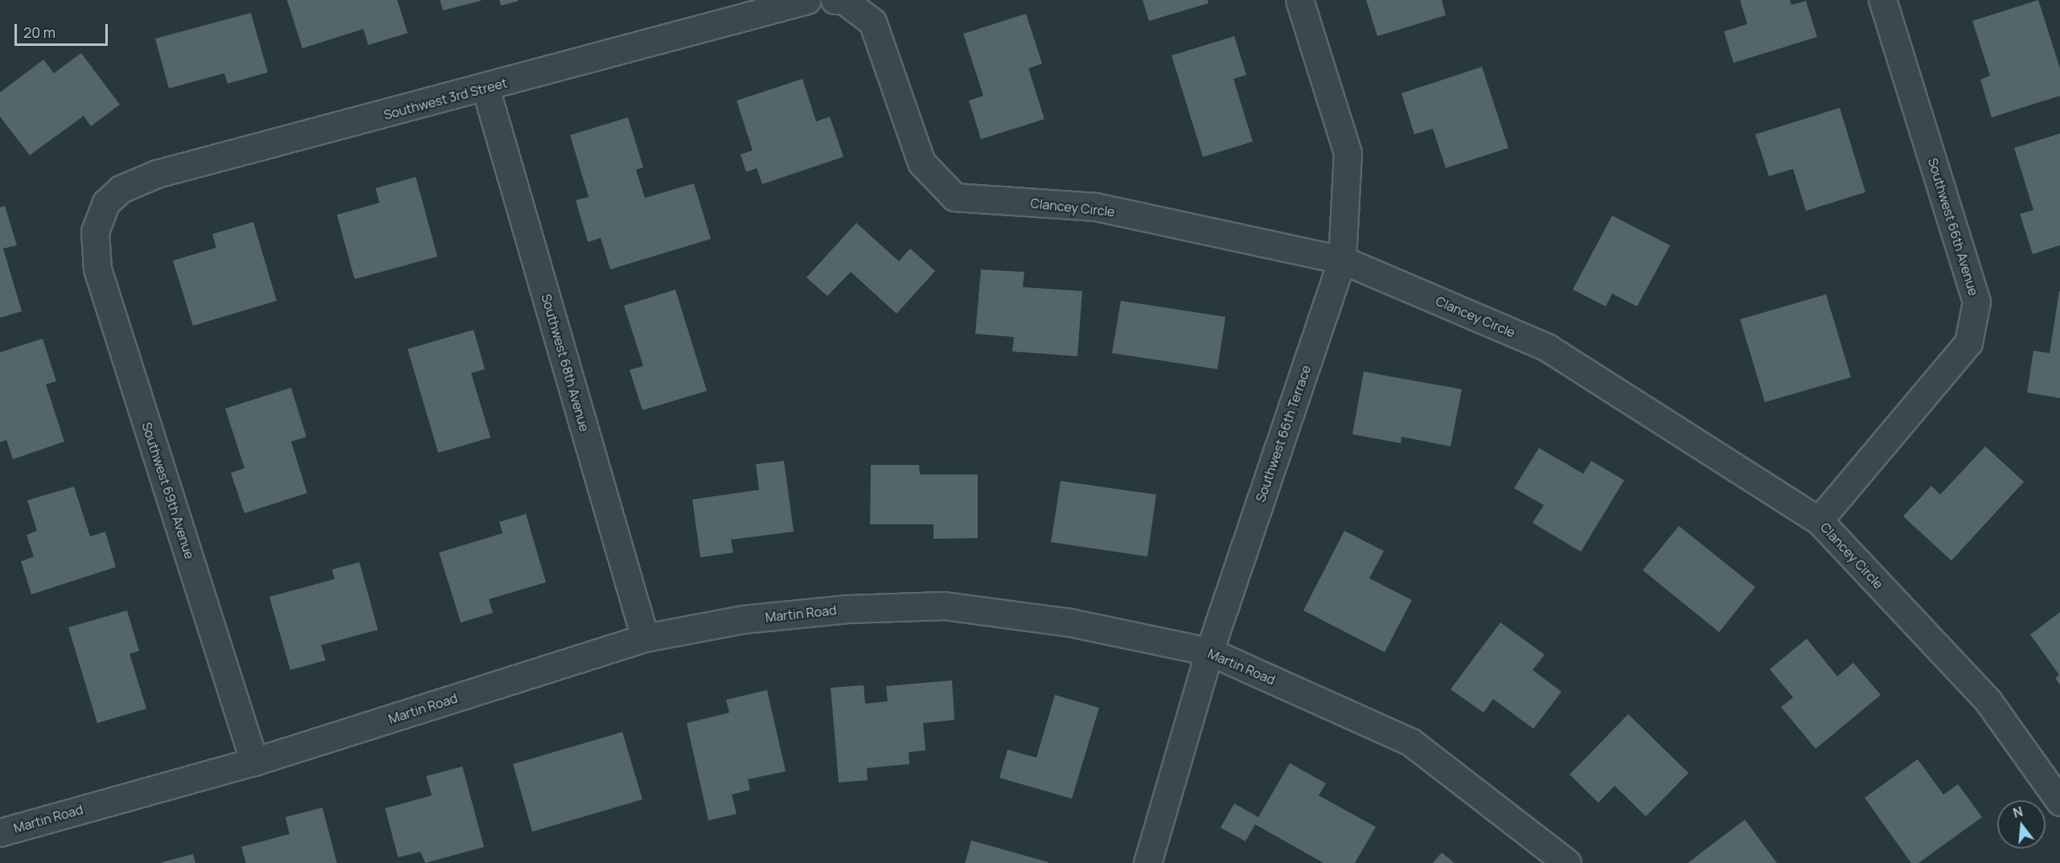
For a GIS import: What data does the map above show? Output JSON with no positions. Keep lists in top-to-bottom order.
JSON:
{
  "streets": {
    "street": [
      "Southwest 3rd Street",
      "Clancey Circle",
      "Southwest 66th Avenue",
      "Southwest 68th Avenue",
      "Southwest 66th Terrace",
      "Southwest 69th Avenue",
      "Martin Road"
    ]
  },
  "crossings": [
    ["Southwest 3rd Street", "Southwest 68th Avenue"],
    ["Southwest 3rd Street", "Southwest 69th Avenue"],
    ["Clancey Circle", "Southwest 66th Avenue"],
    ["Clancey Circle", "Southwest 66th Terrace"],
    ["Southwest 68th Avenue", "Martin Road"],
    ["Southwest 66th Terrace", "Martin Road"],
    ["Southwest 69th Avenue", "Martin Road"]
  ],
  "scale_bar": "20 m",
  "north": "top"
}
